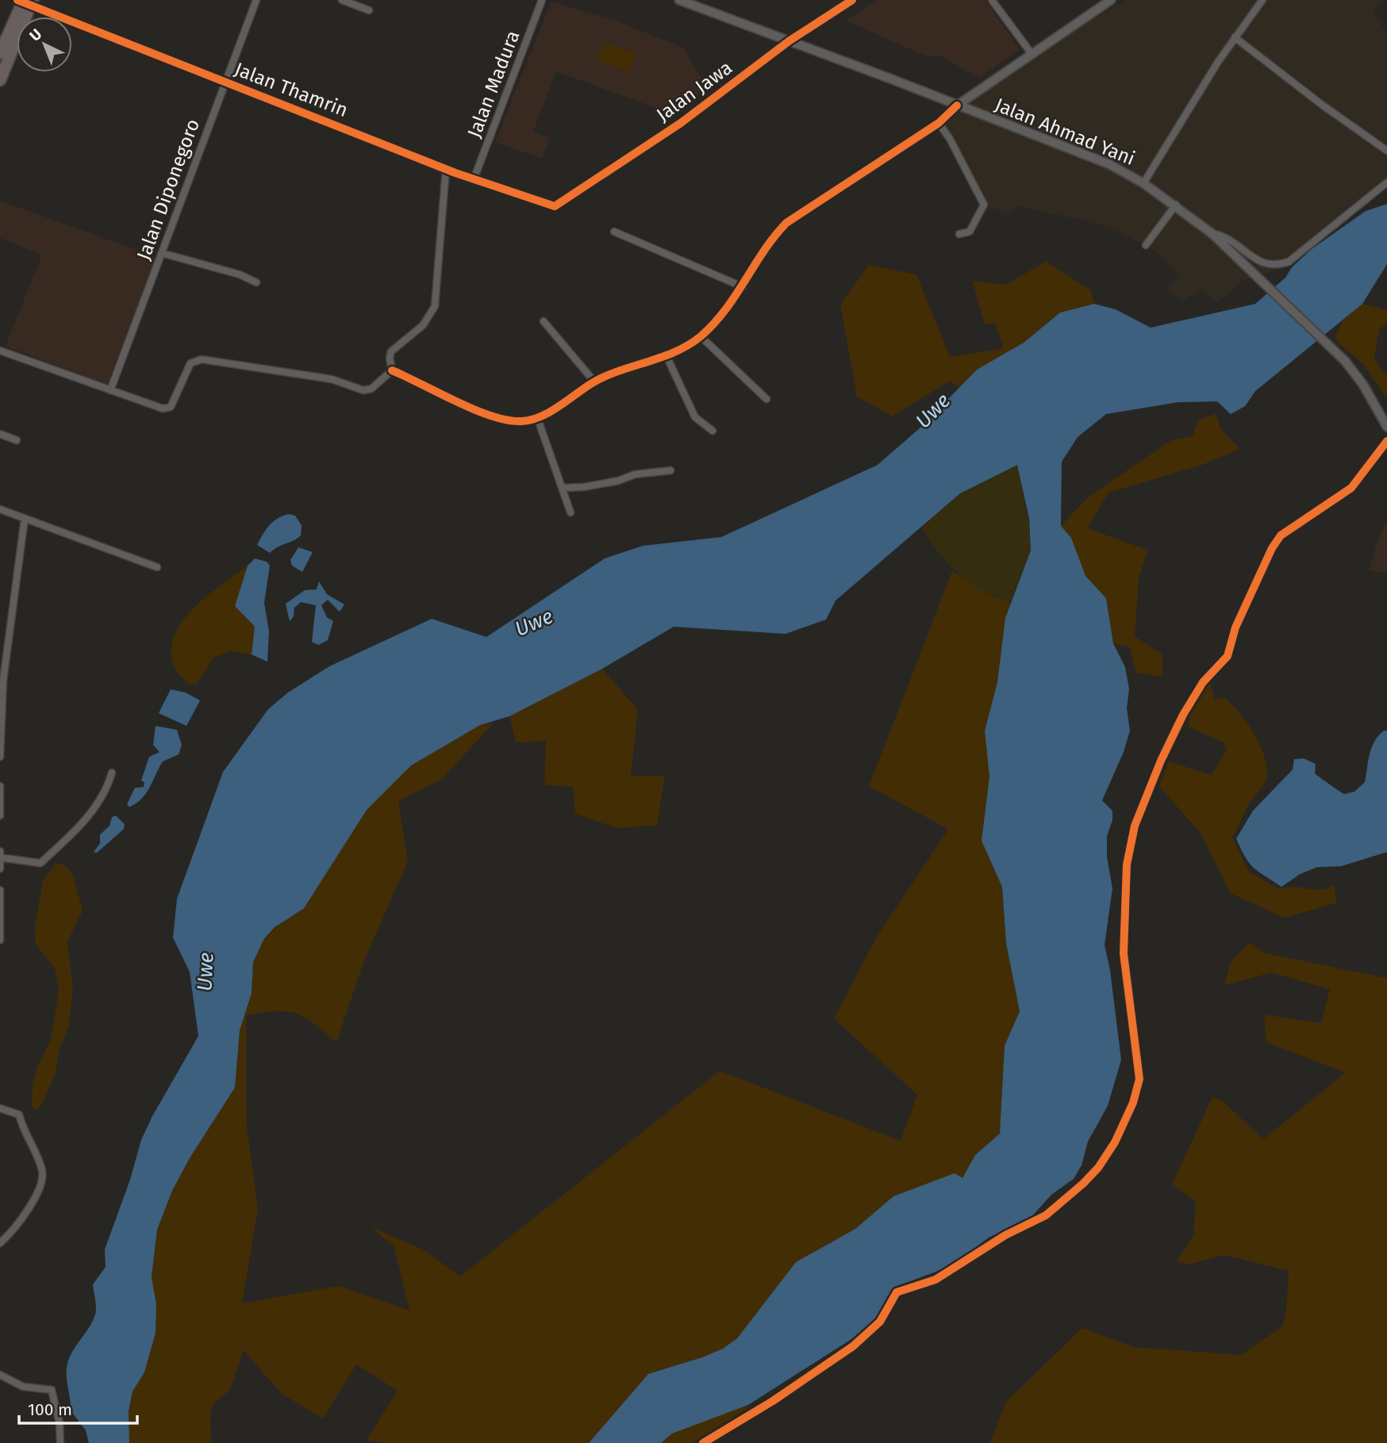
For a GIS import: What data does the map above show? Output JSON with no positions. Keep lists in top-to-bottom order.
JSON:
{
  "streets": {
    "street": [
      "Jalan Madura",
      "Jalan Thamrin",
      "Jalan Jawa",
      "Jalan Ahmad Yani",
      "Jalan Diponegoro"
    ]
  },
  "crossings": [
    ["Jalan Madura", "Jalan Thamrin"],
    ["Jalan Thamrin", "Jalan Jawa"],
    ["Jalan Thamrin", "Jalan Diponegoro"],
    ["Jalan Jawa", "Jalan Ahmad Yani"]
  ],
  "water": ["Uwe"],
  "scale_bar": "100 m",
  "north": "top left"
}
